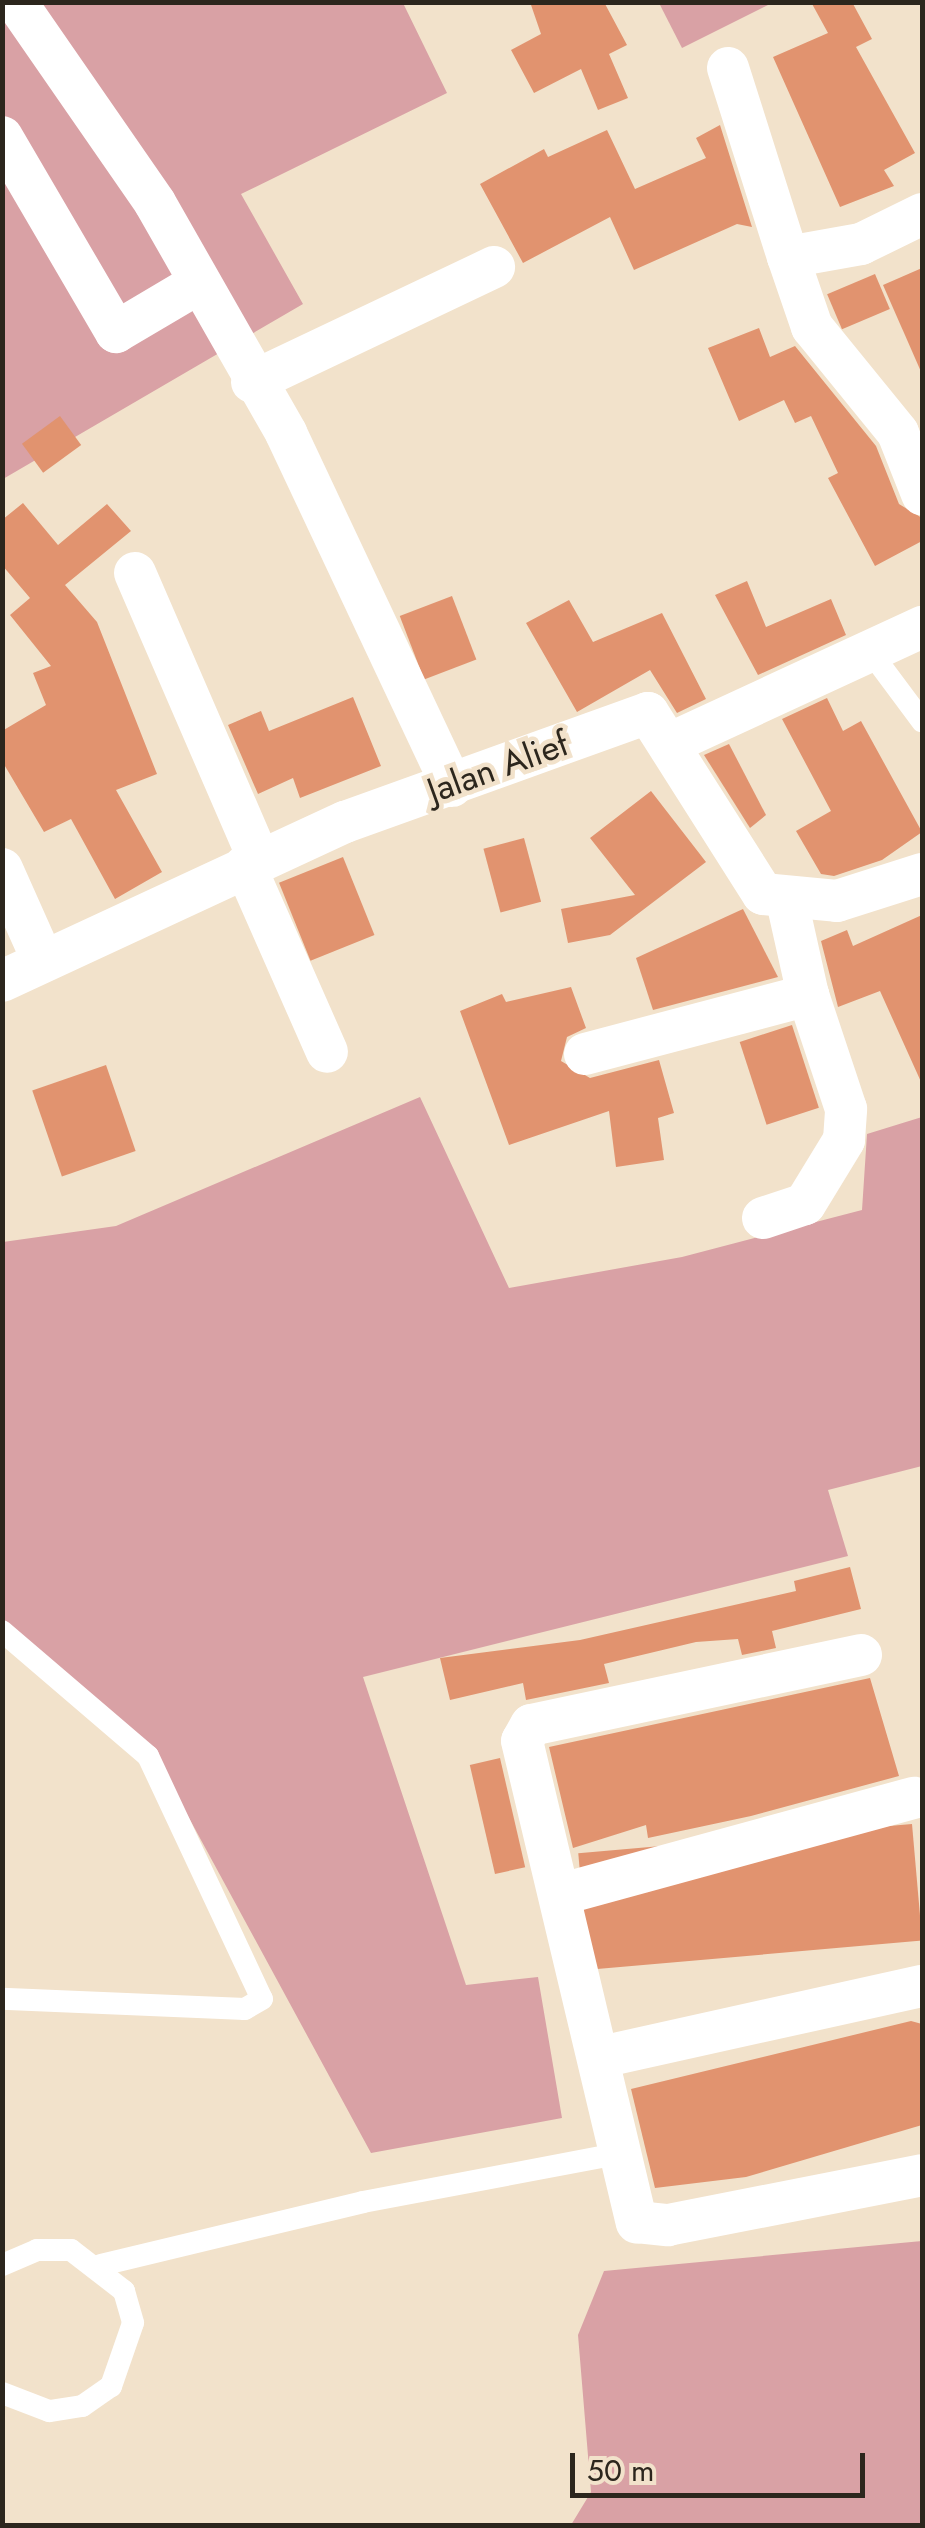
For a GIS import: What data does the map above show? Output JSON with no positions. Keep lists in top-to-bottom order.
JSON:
{
  "streets": {
    "street": ["Jalan Alief"]
  },
  "scale_bar": "50 m"
}
